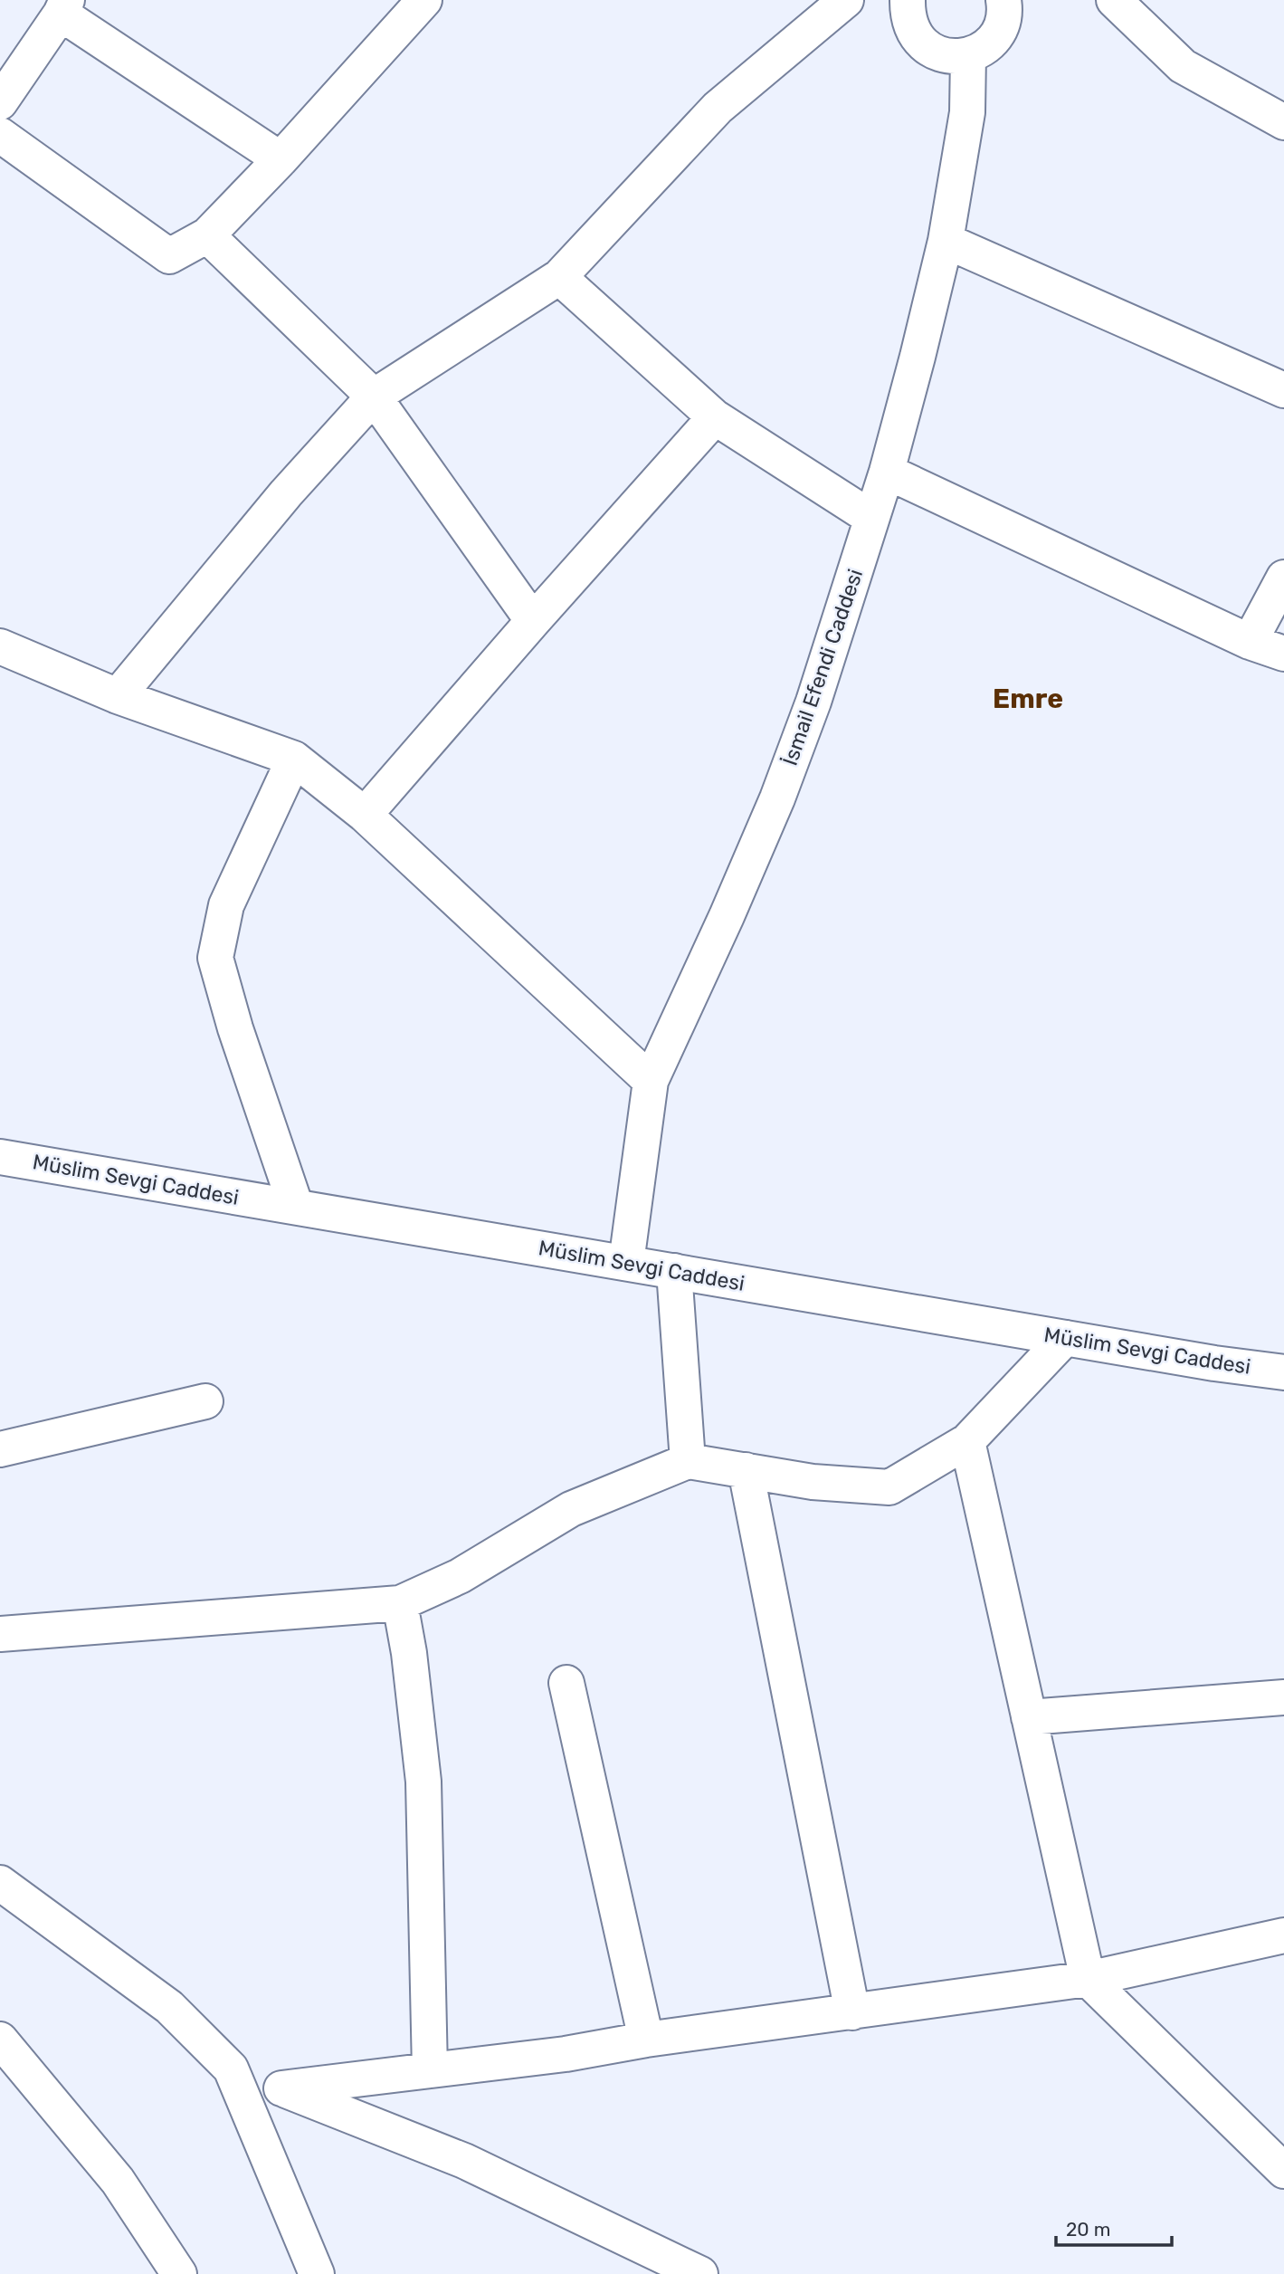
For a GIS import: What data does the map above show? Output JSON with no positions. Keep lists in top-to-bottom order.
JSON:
{
  "streets": {
    "street": ["İsmail Efendi Caddesi", "Müslim Sevgi Caddesi"]
  },
  "crossings": [
    ["İsmail Efendi Caddesi", "Müslim Sevgi Caddesi"]
  ],
  "districts": ["Emre"],
  "scale_bar": "20 m"
}
